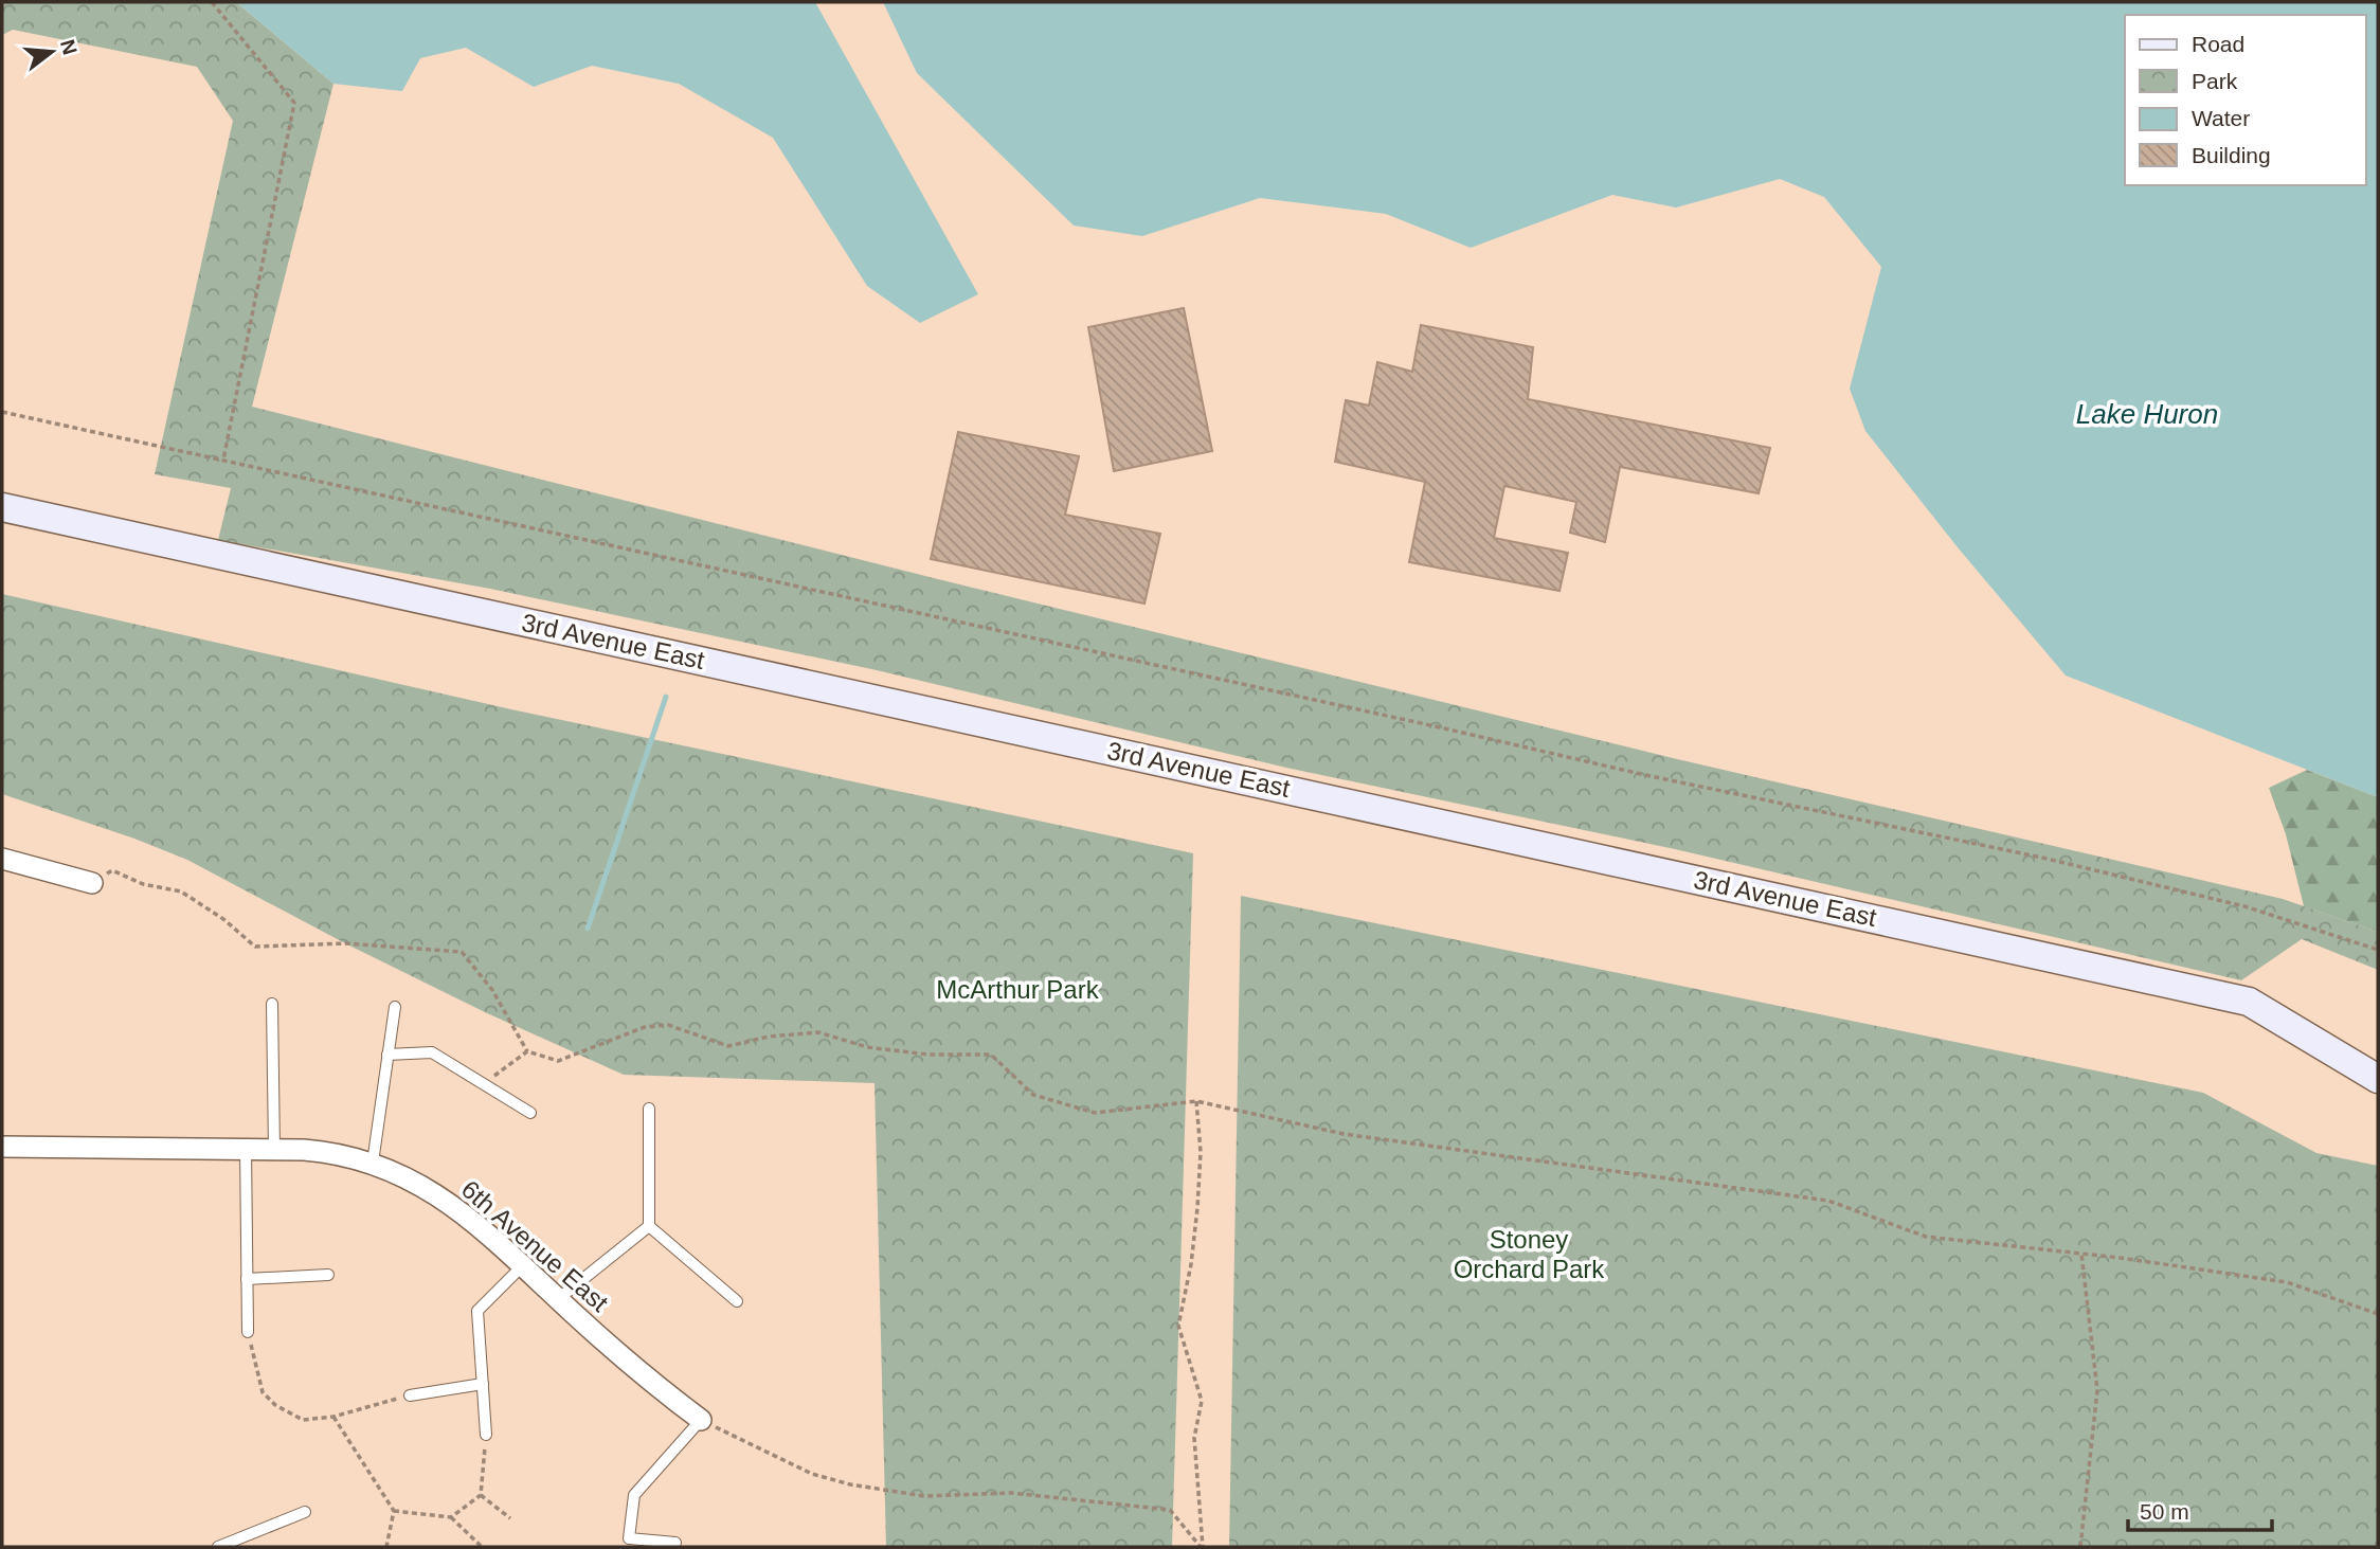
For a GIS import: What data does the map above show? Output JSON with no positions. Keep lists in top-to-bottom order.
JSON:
{
  "streets": {
    "main road": ["3rd Avenue East"],
    "street": ["6th Avenue East"]
  },
  "water": ["Lake Huron"],
  "parks": ["McArthur Park", "Stoney Orchard Park"],
  "legend": [
    "Road",
    "Park",
    "Water",
    "Building"
  ],
  "scale_bar": "50 m",
  "north": "right"
}
